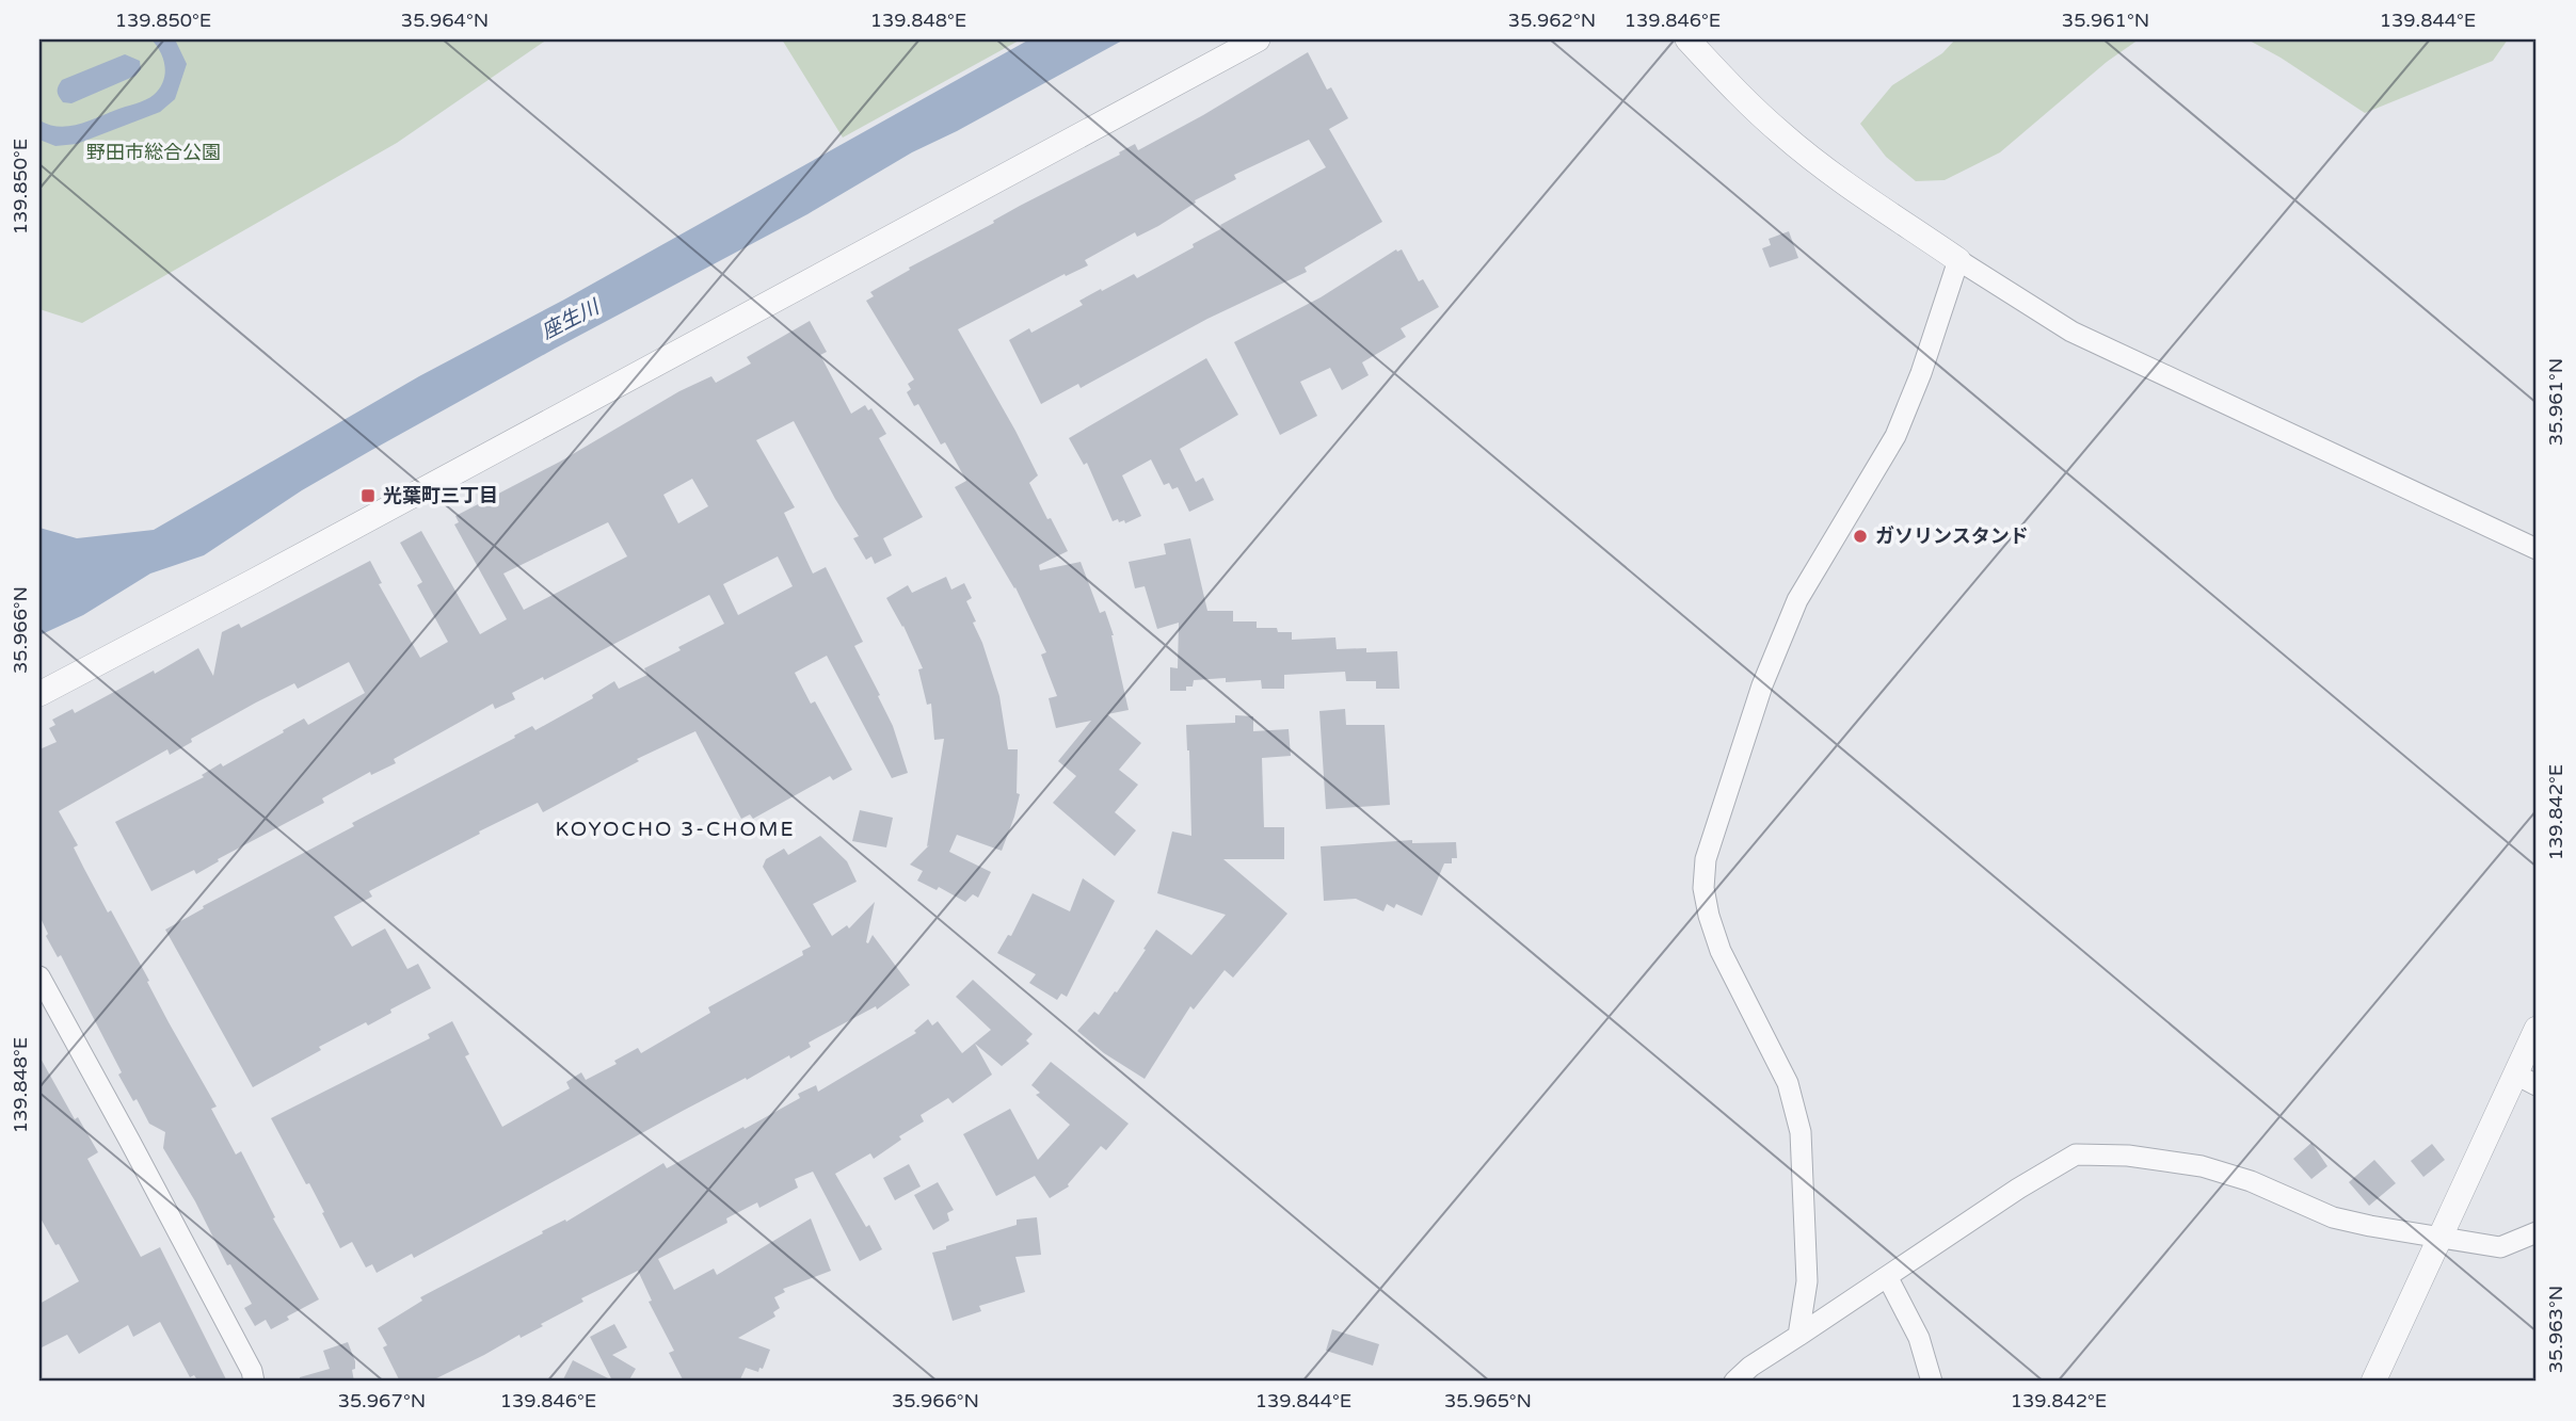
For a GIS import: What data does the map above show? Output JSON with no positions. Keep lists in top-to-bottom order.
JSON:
{
  "districts": ["KOYOCHO 3-CHOME"],
  "water": ["座生川"],
  "parks": ["野田市総合公園"],
  "places": {
    "transit": ["光葉町三丁目"],
    "other": ["ガソリンスタンド"]
  },
  "coordinates": [
    "139.850°E",
    "35.964°N",
    "139.848°E",
    "35.962°N",
    "139.846°E",
    "35.961°N",
    "139.844°E",
    "35.966°N",
    "139.842°E",
    "35.963°N",
    "35.967°N",
    "35.965°N"
  ]
}
